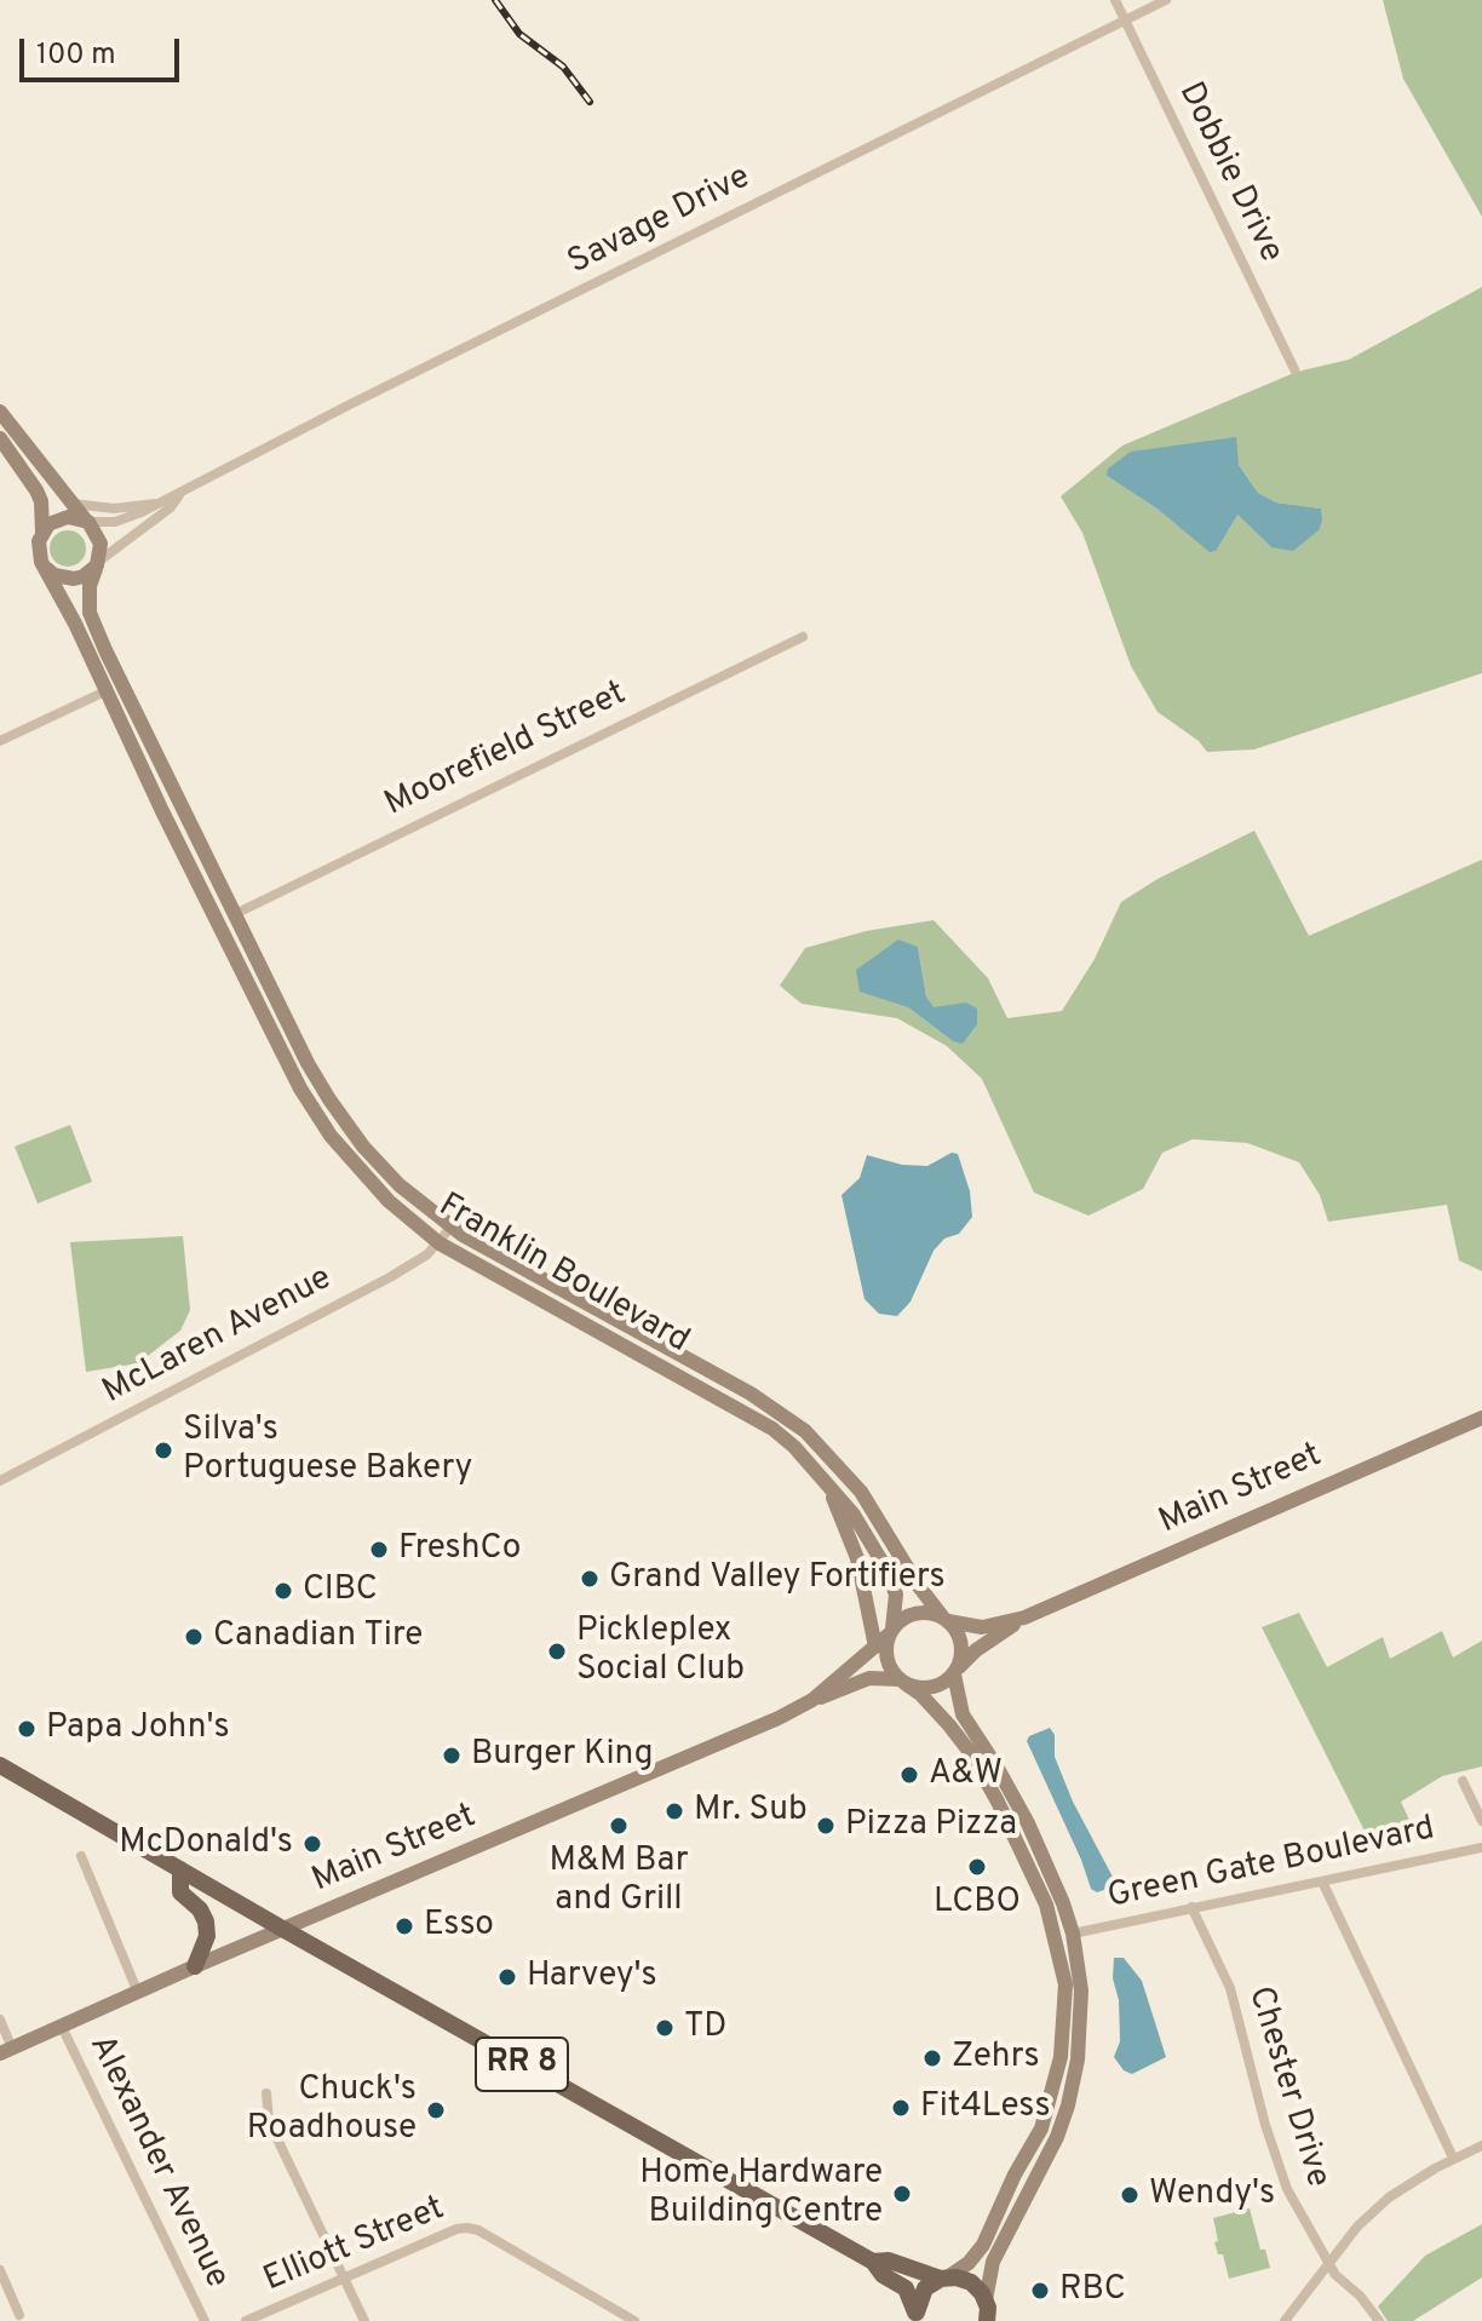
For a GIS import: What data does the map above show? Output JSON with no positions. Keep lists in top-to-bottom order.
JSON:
{
  "streets": {
    "main road": ["Franklin Boulevard", "Main Street", "RR 8"],
    "street": [
      "Dobbie Drive",
      "Savage Drive",
      "Moorefield Street",
      "McLaren Avenue",
      "Green Gate Boulevard",
      "Chester Drive",
      "Alexander Avenue",
      "Elliott Street"
    ]
  },
  "crossings": [
    ["Dobbie Drive", "Savage Drive"],
    ["Savage Drive", "Franklin Boulevard"],
    ["Moorefield Street", "Franklin Boulevard"],
    ["Franklin Boulevard", "McLaren Avenue"],
    ["Franklin Boulevard", "Main Street"],
    ["Main Street", "RR 8"],
    ["Main Street", "Alexander Avenue"],
    ["Green Gate Boulevard", "Chester Drive"]
  ],
  "places": [
    "Silva's Portuguese Bakery",
    "FreshCo",
    "Grand Valley Fortifiers",
    "CIBC",
    "Canadian Tire",
    "Pickleplex Social Club",
    "Papa John's",
    "Burger King",
    "A&W",
    "Mr. Sub",
    "M&M Bar and Grill",
    "Pizza Pizza",
    "McDonald's",
    "LCBO",
    "Esso",
    "Harvey's",
    "TD",
    "Zehrs",
    "Fit4Less",
    "Chuck's Roadhouse",
    "Home Hardware Building Centre",
    "Wendy's",
    "RBC"
  ],
  "scale_bar": "100 m"
}
